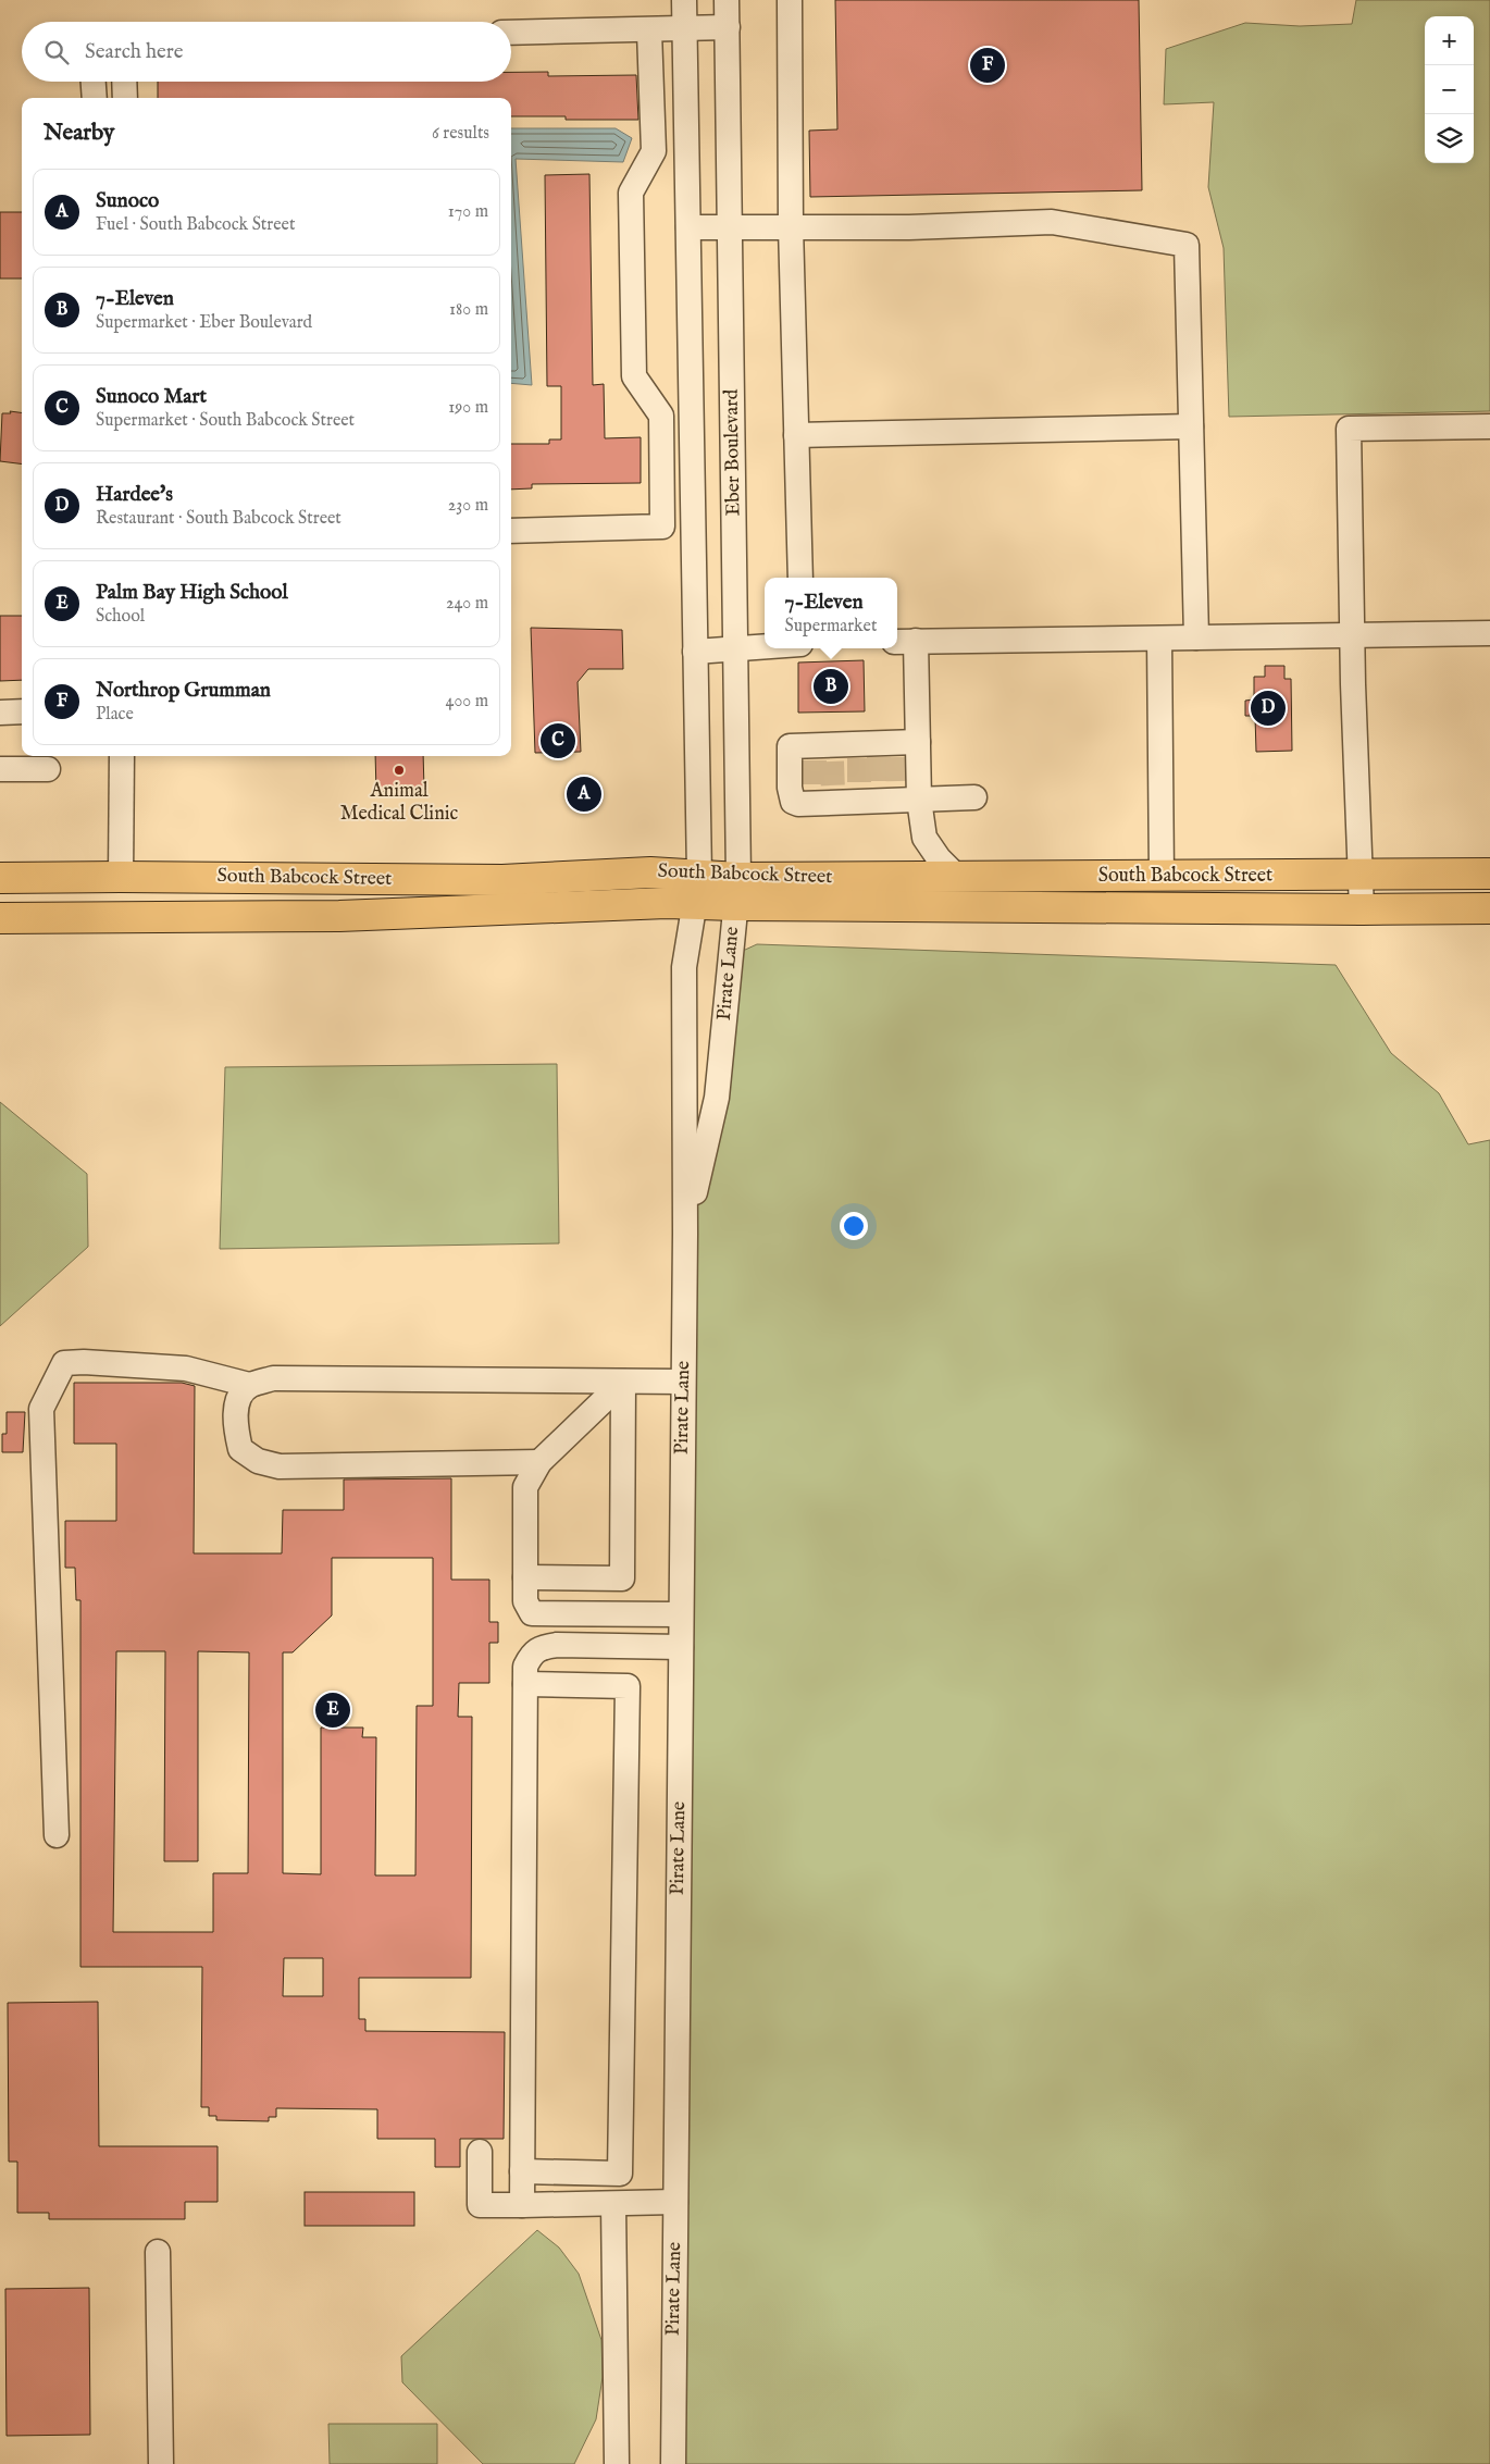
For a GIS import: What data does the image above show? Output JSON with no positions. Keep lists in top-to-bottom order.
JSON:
{
  "streets": {
    "main road": ["South Babcock Street"],
    "street": ["Eber Boulevard", "Pirate Lane"]
  },
  "crossings": [
    ["Eber Boulevard", "South Babcock Street"],
    ["Eber Boulevard", "Pirate Lane"],
    ["South Babcock Street", "Pirate Lane"]
  ],
  "places": ["Animal Medical Clinic"],
  "page": {
    "map_buttons": ["+", "−"],
    "search": "Search here",
    "pins": [
      "F",
      "B",
      "D",
      "C",
      "A",
      "E"
    ],
    "heading": ["Nearby", "6 results"],
    "list": [
      {
        "mark": "A",
        "name": "Sunoco",
        "note": "Fuel · South Babcock Street",
        "value": "170 m"
      },
      {
        "mark": "B",
        "name": "7-Eleven",
        "note": "Supermarket · Eber Boulevard",
        "value": "180 m"
      },
      {
        "mark": "C",
        "name": "Sunoco Mart",
        "note": "Supermarket · South Babcock Street",
        "value": "190 m"
      },
      {
        "mark": "D",
        "name": "Hardee's",
        "note": "Restaurant · South Babcock Street",
        "value": "230 m"
      },
      {
        "mark": "E",
        "name": "Palm Bay High School",
        "note": "School",
        "value": "240 m"
      },
      {
        "mark": "F",
        "name": "Northrop Grumman",
        "note": "Place",
        "value": "400 m"
      }
    ],
    "popup": ["7-Eleven", "Supermarket"]
  }
}
